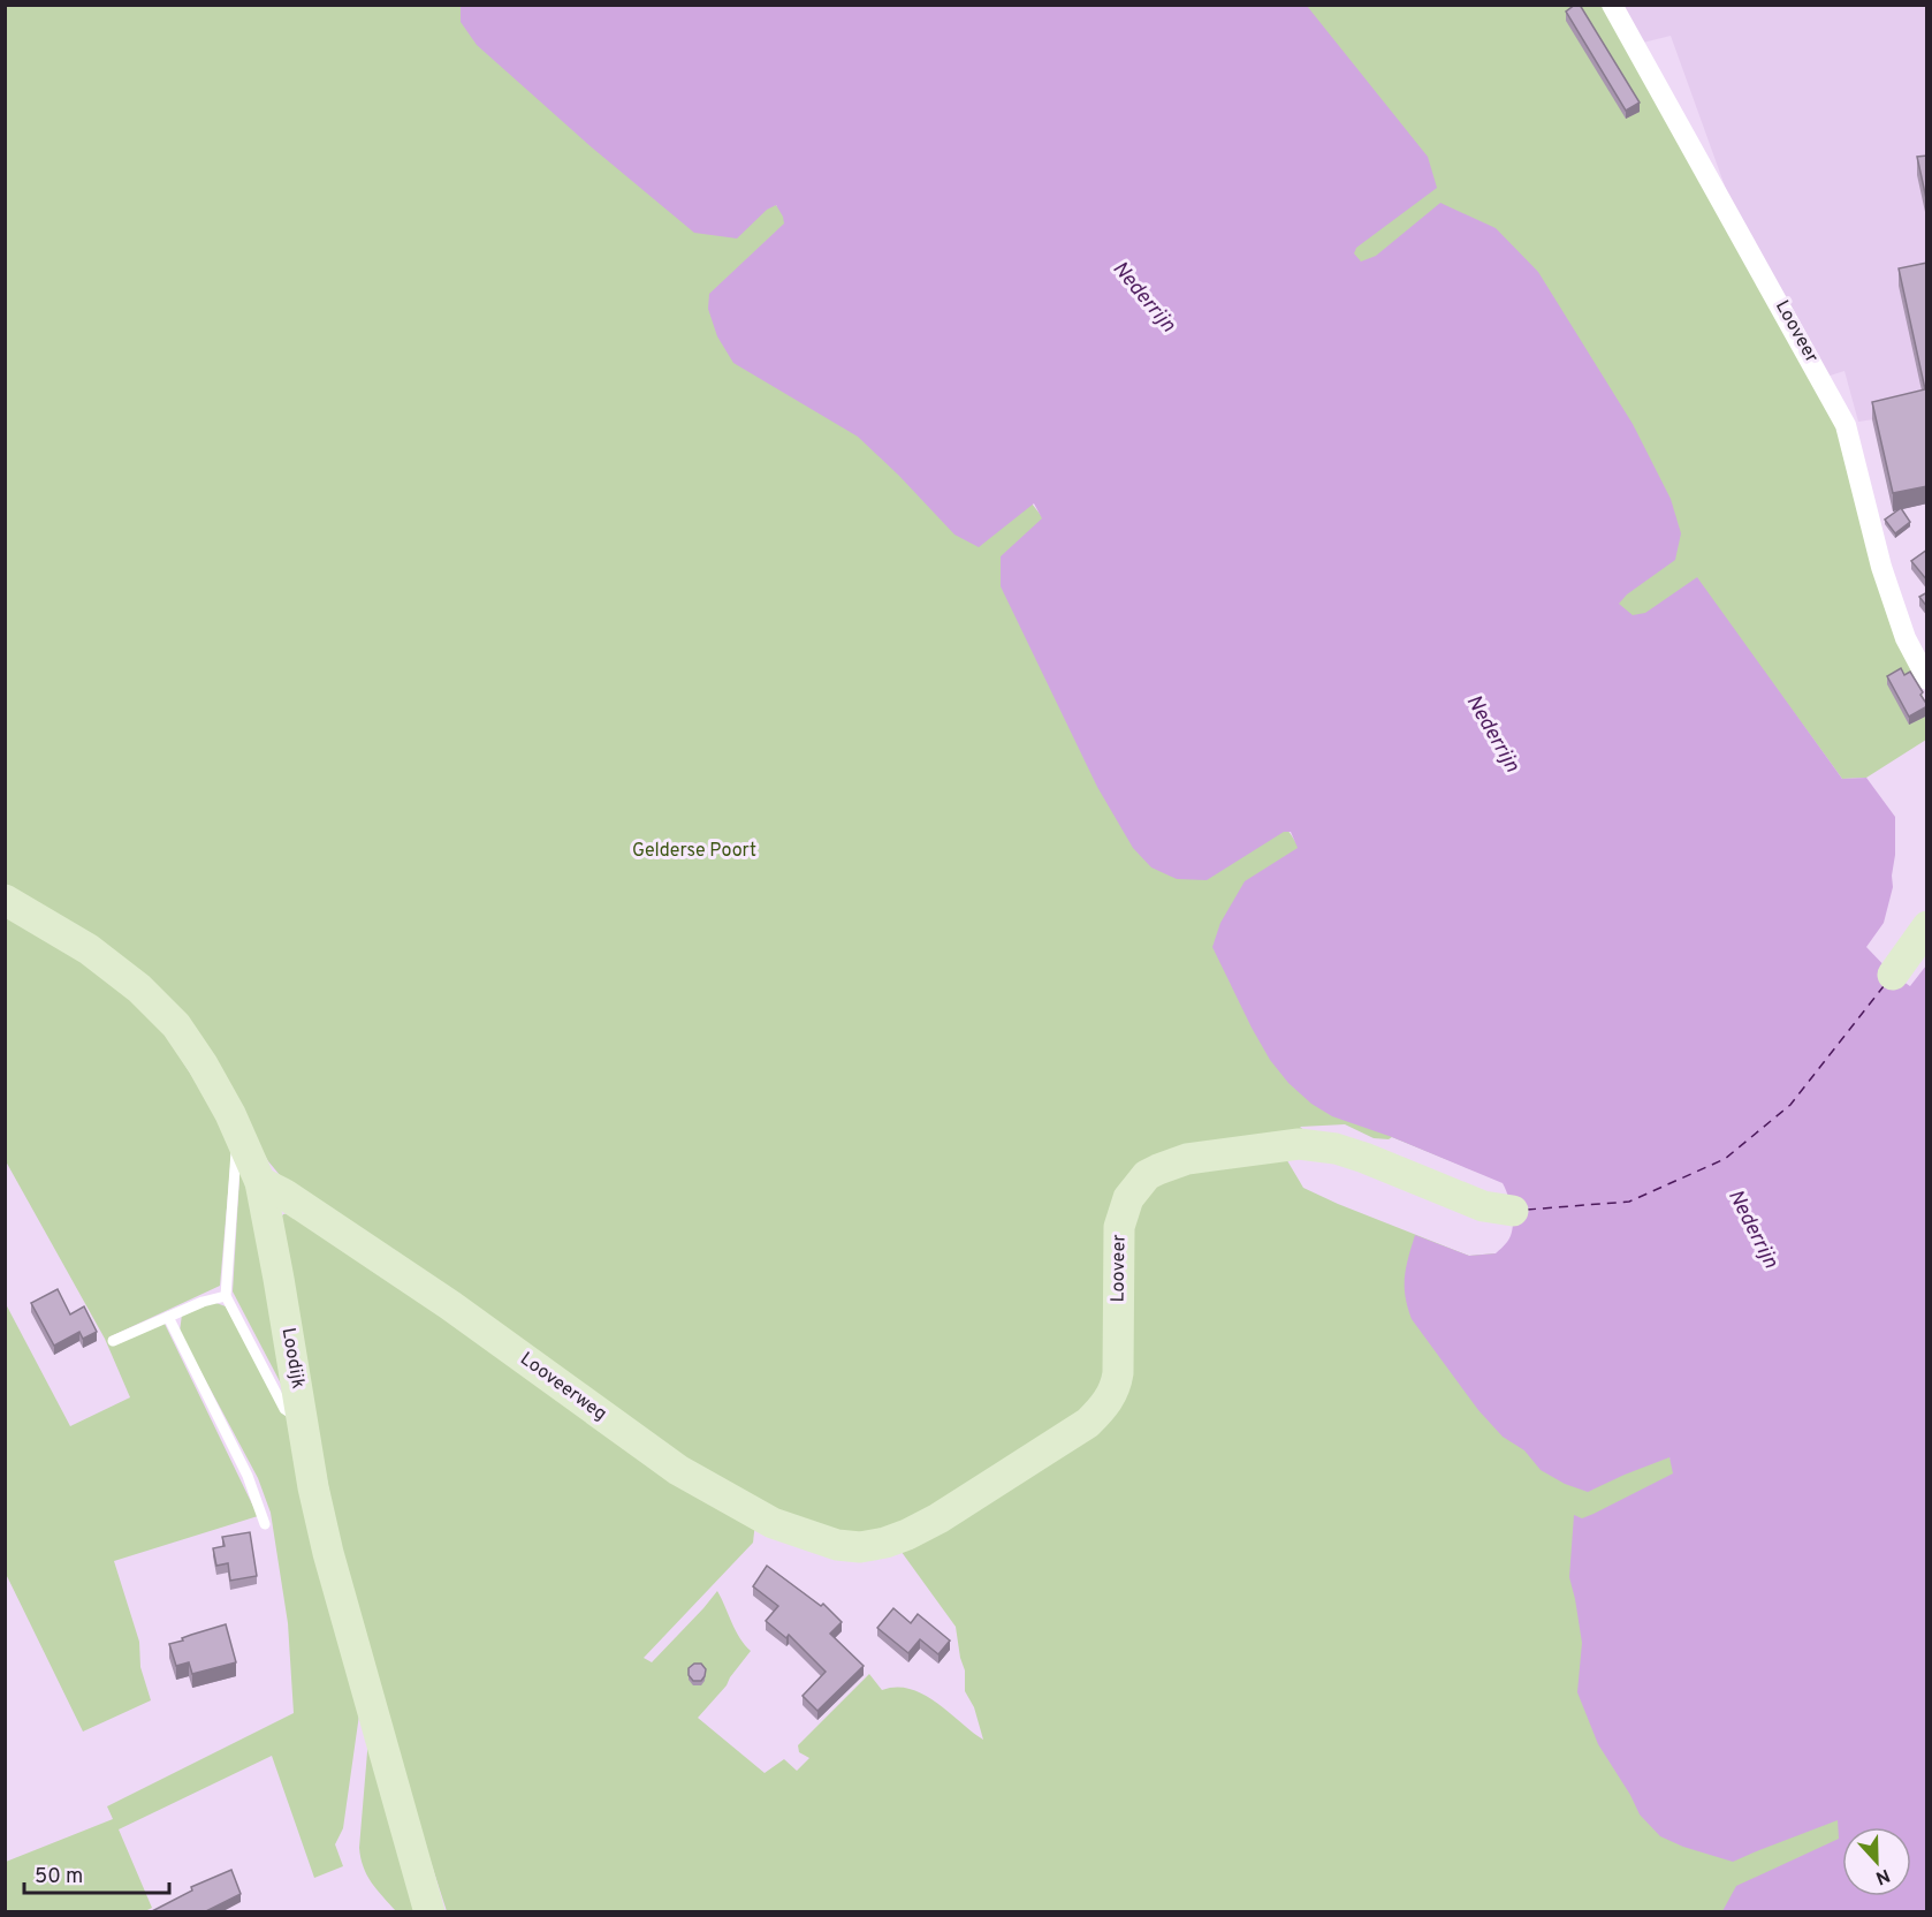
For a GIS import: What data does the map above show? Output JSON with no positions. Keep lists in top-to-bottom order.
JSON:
{
  "streets": {
    "street": ["Looveer", "Loodijk", "Looveerweg"]
  },
  "crossings": [
    ["Looveer", "Looveerweg"],
    ["Loodijk", "Looveerweg"]
  ],
  "water": ["Nederrijn"],
  "parks": ["Gelderse Poort"],
  "scale_bar": "50 m",
  "north": "bottom"
}
